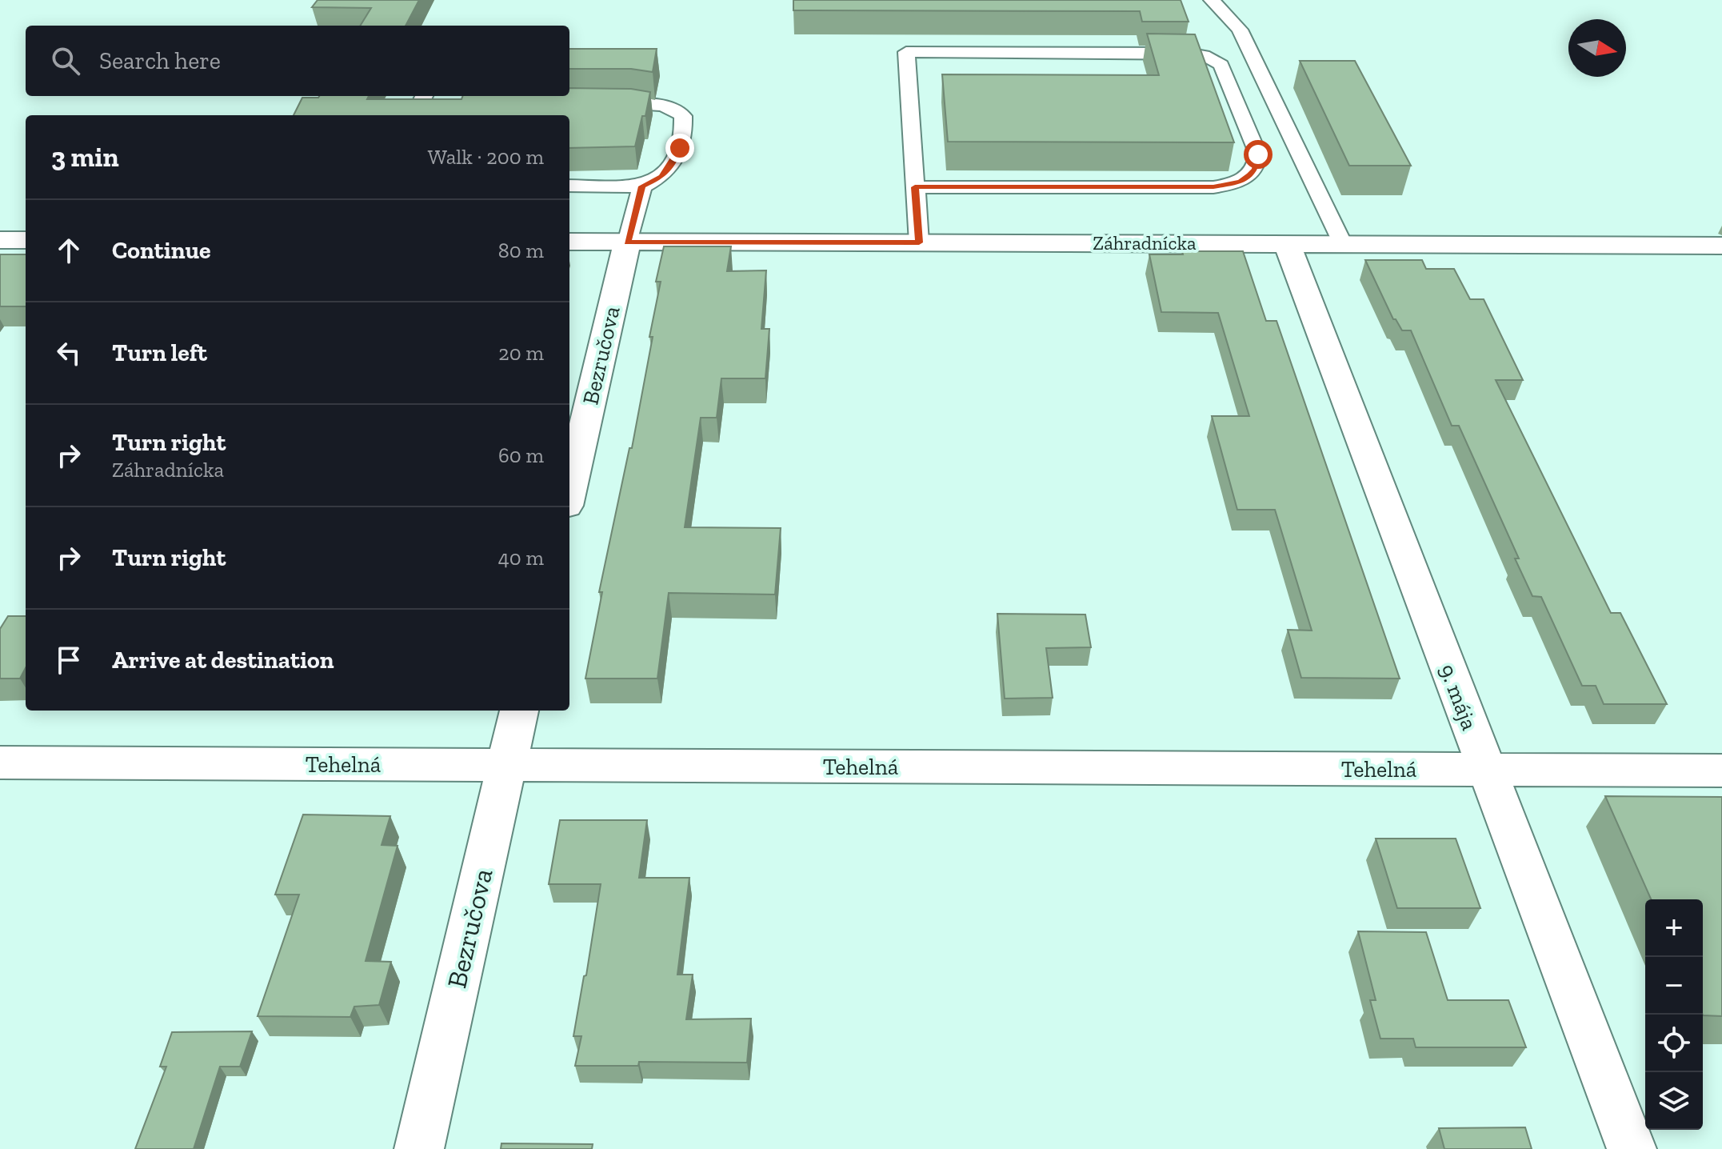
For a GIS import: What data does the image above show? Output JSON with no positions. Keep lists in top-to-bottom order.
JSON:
{
  "streets": {
    "street": [
      "Záhradnícka",
      "Bezručova",
      "9. mája",
      "Tehelná"
    ]
  },
  "crossings": [
    ["Záhradnícka", "Bezručova"],
    ["Záhradnícka", "9. mája"],
    ["Bezručova", "Tehelná"],
    ["9. mája", "Tehelná"]
  ],
  "north": "right",
  "page": {
    "search": "Search here",
    "heading": ["3 min", "Walk · 200 m"],
    "list": [
      ["Continue", "80 m"],
      ["Turn left", "20 m"],
      ["Turn right", "Záhradnícka", "60 m"],
      ["Turn right", "40 m"],
      "Arrive at destination"
    ],
    "map_buttons": ["+", "−"]
  }
}
